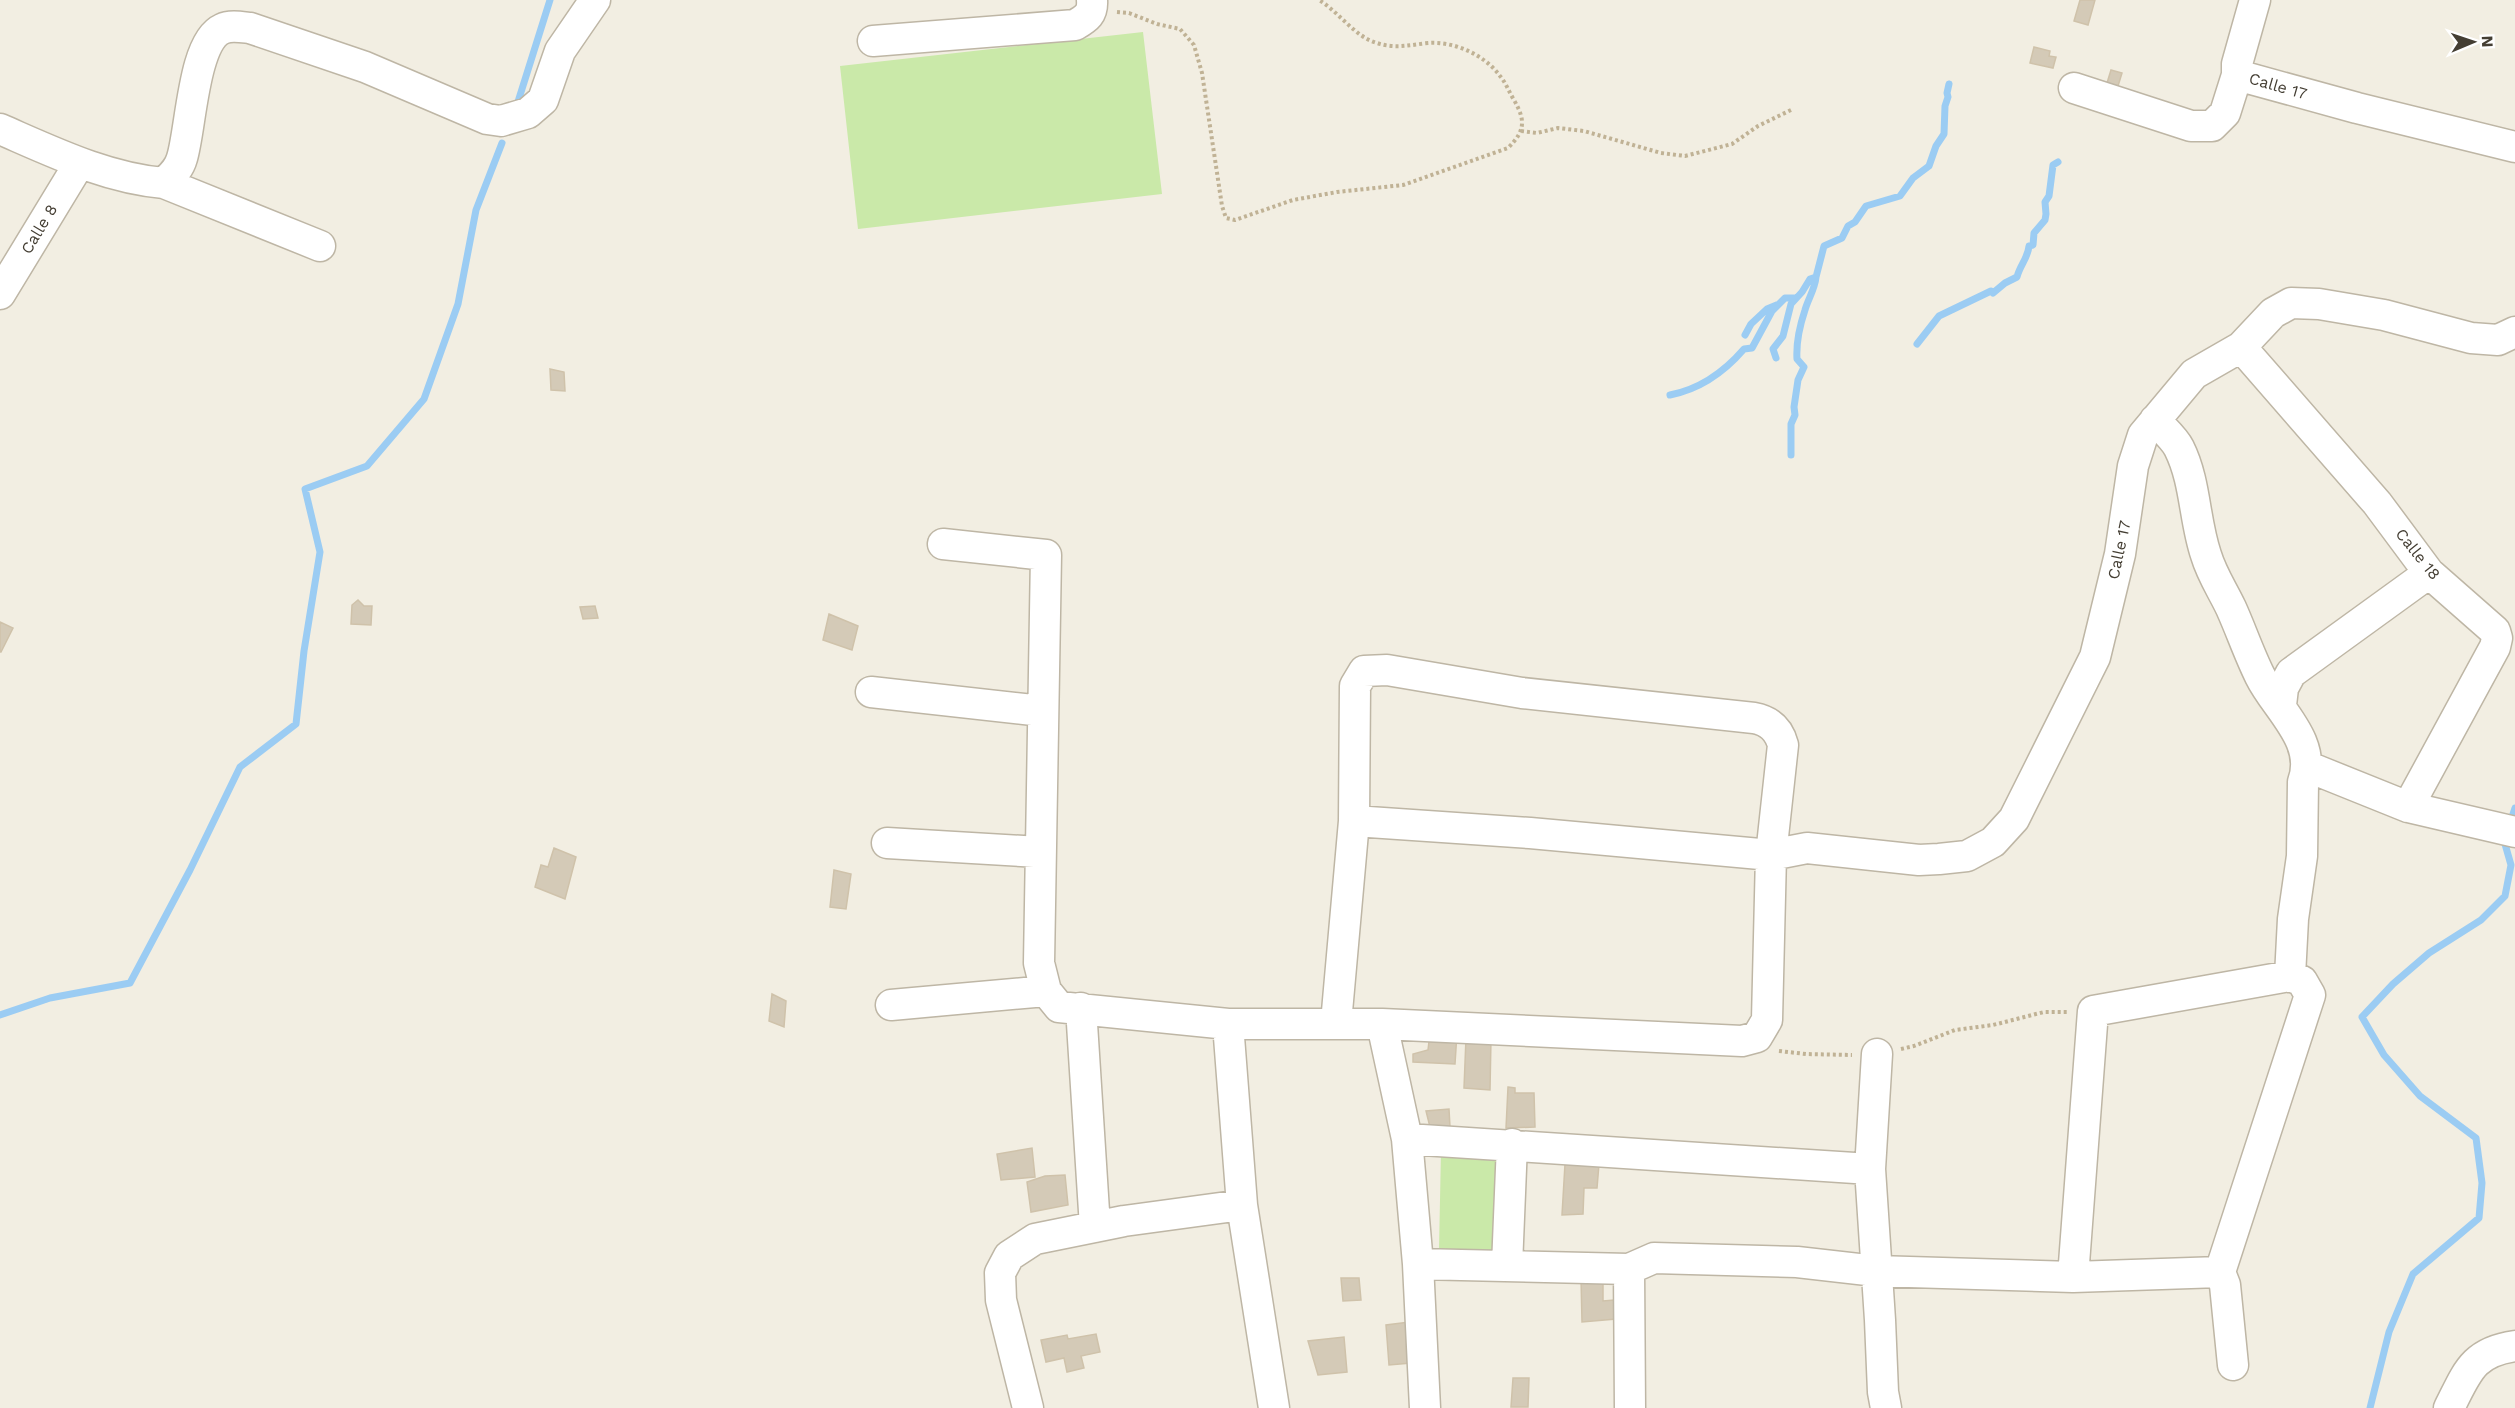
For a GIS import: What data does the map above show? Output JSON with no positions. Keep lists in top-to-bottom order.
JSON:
{
  "streets": {
    "street": ["Calle 17", "Calle 8", "Calle 18"]
  },
  "crossings": [
    ["Calle 17", "Calle 18"]
  ],
  "north": "right"
}
